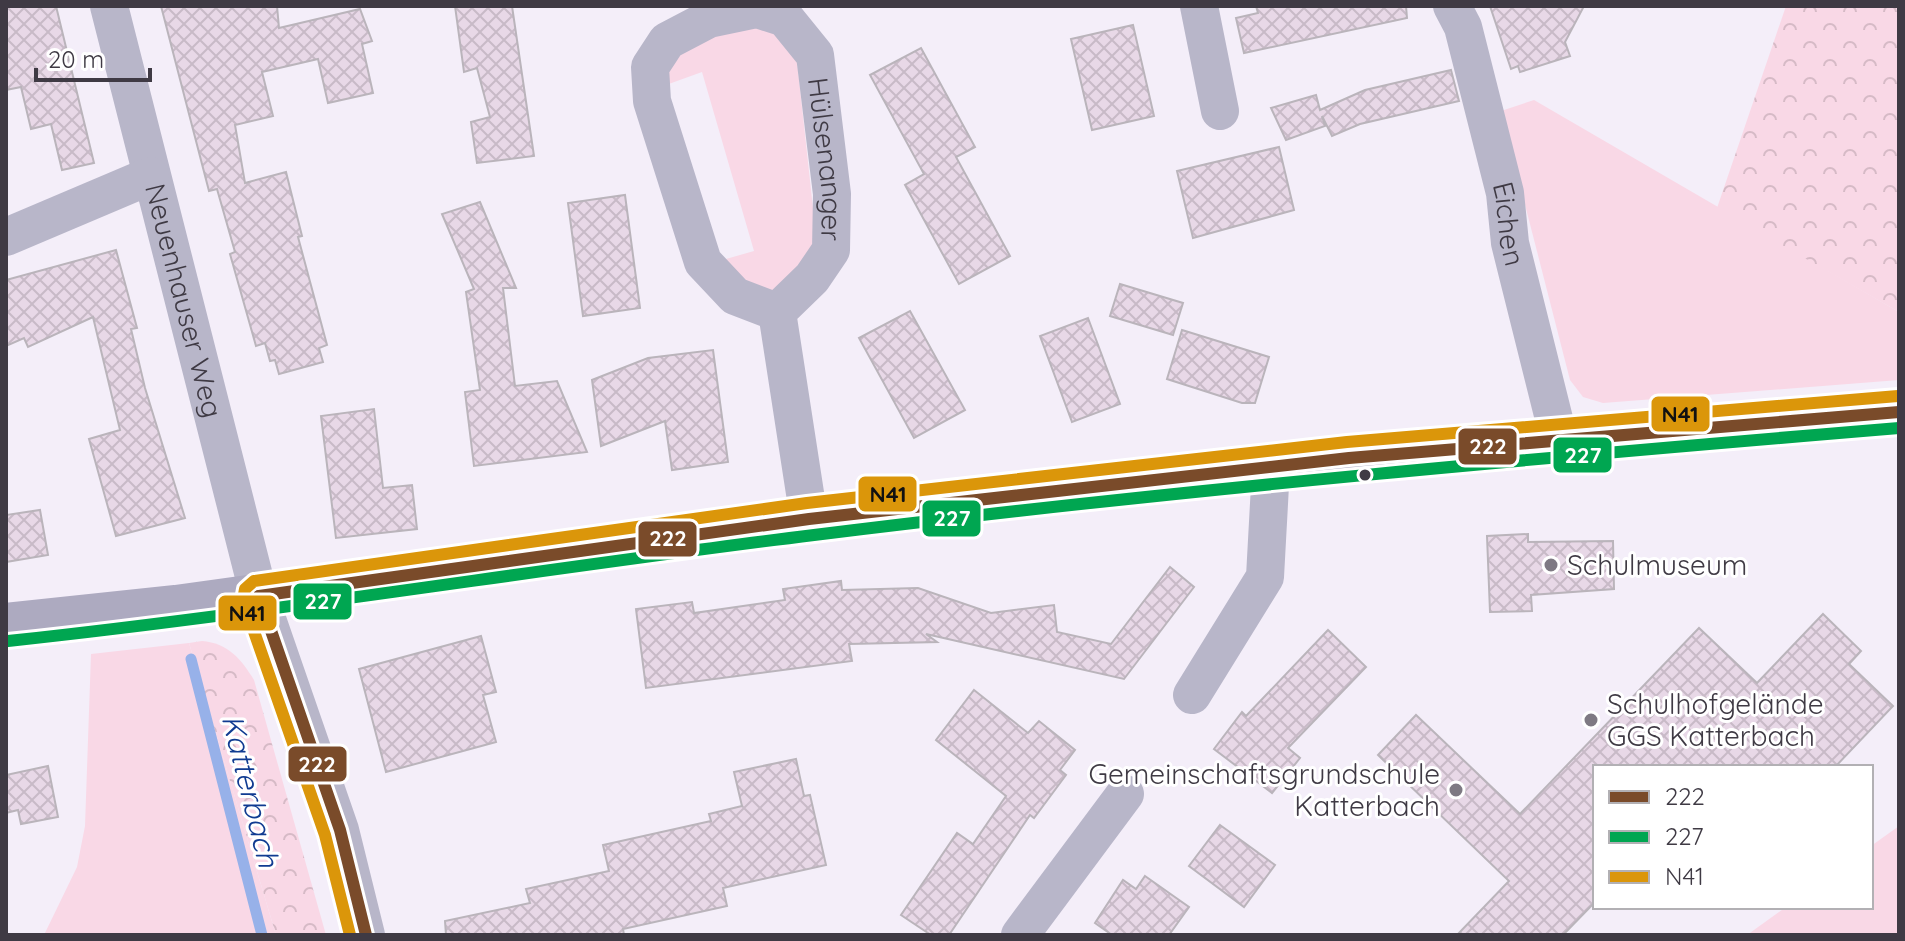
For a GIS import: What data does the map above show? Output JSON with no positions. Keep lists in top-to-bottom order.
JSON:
{
  "streets": {
    "street": ["Hülsenanger", "Eichen", "Neuenhauser Weg"]
  },
  "water": ["Katterbach"],
  "places": ["Schulmuseum", "Schulhofgelände GGS Katterbach", "Gemeinschaftsgrundschule Katterbach"],
  "lines": ["transit line N41", "transit line 222", "transit line 227"],
  "legend": ["222", "227", "N41"],
  "scale_bar": "20 m"
}
